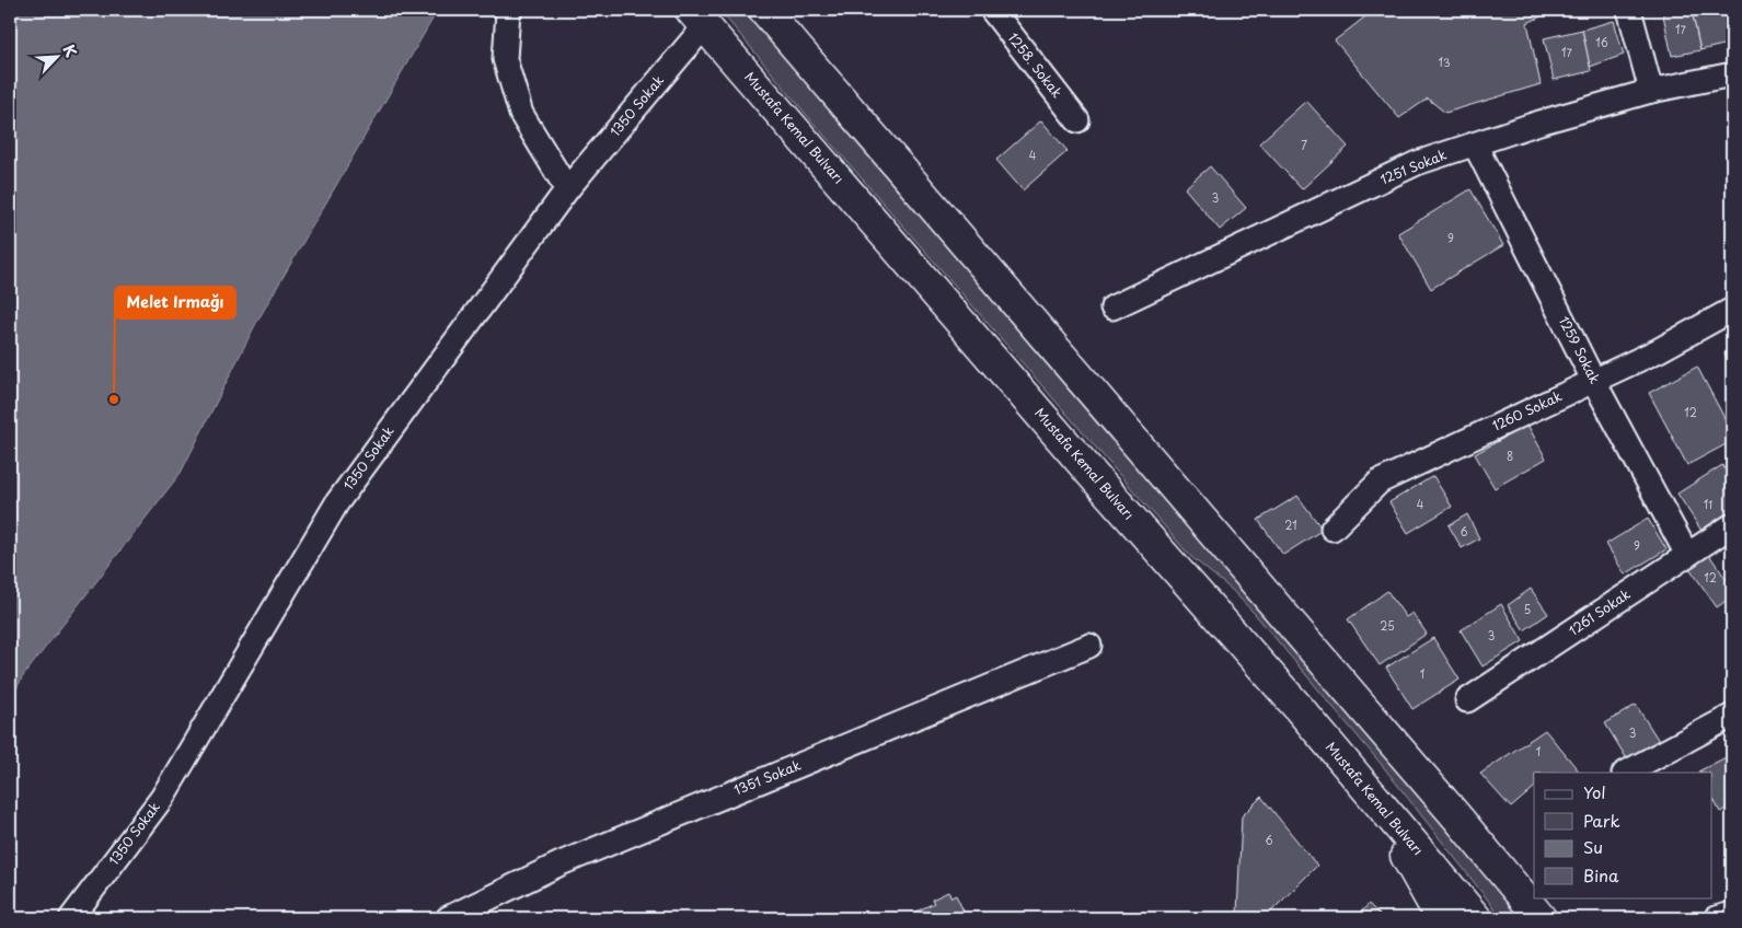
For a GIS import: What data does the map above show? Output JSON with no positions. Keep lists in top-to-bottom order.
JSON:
{
  "streets": {
    "highway": ["Mustafa Kemal Bulvarı"],
    "street": [
      "1258. Sokak",
      "1350 Sokak",
      "1251 Sokak",
      "1259 Sokak",
      "1260 Sokak",
      "1261 Sokak",
      "1351 Sokak"
    ]
  },
  "crossings": [
    ["1350 Sokak", "Mustafa Kemal Bulvarı"],
    ["1251 Sokak", "1259 Sokak"],
    ["1259 Sokak", "1260 Sokak"],
    ["1259 Sokak", "1261 Sokak"]
  ],
  "places": ["Melet Irmağı"],
  "house_numbers": [
    "17",
    "16",
    "17",
    "13",
    "7",
    "4",
    "3",
    "9",
    "12",
    "8",
    "4",
    "11",
    "21",
    "6",
    "9",
    "12",
    "5",
    "25",
    "3",
    "1",
    "3",
    "1",
    "6"
  ],
  "legend": [
    "Yol",
    "Park",
    "Su",
    "Bina"
  ],
  "north": "top right"
}
